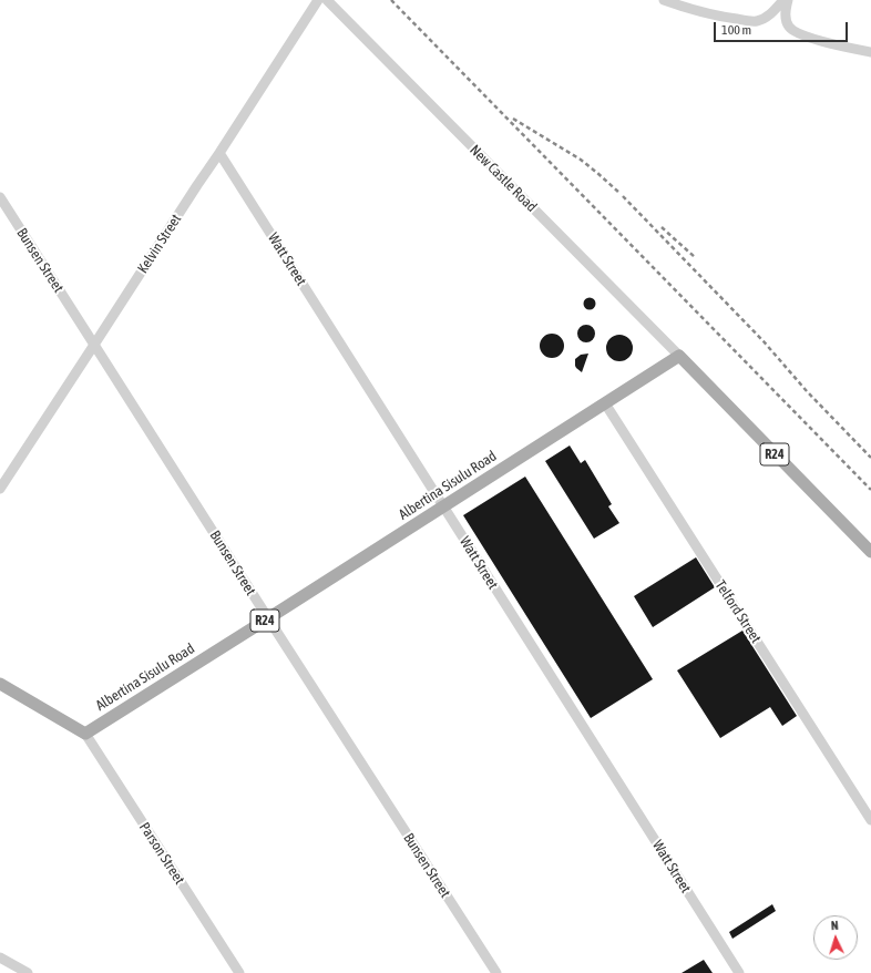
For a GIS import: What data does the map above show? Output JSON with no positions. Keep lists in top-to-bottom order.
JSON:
{
  "streets": {
    "main road": ["R24", "Albertina Sisulu Road"],
    "street": [
      "New Castle Road",
      "Kelvin Street",
      "Watt Street",
      "Bunsen Street",
      "Telford Street",
      "Parson Street"
    ]
  },
  "crossings": [
    ["New Castle Road", "R24"],
    ["New Castle Road", "Albertina Sisulu Road"],
    ["Kelvin Street", "Watt Street"],
    ["Kelvin Street", "Bunsen Street"],
    ["Watt Street", "Albertina Sisulu Road"],
    ["Bunsen Street", "Albertina Sisulu Road"],
    ["R24", "Albertina Sisulu Road"],
    ["Albertina Sisulu Road", "Telford Street"],
    ["Albertina Sisulu Road", "Parson Street"]
  ],
  "scale_bar": "100 m",
  "north": "top"
}
